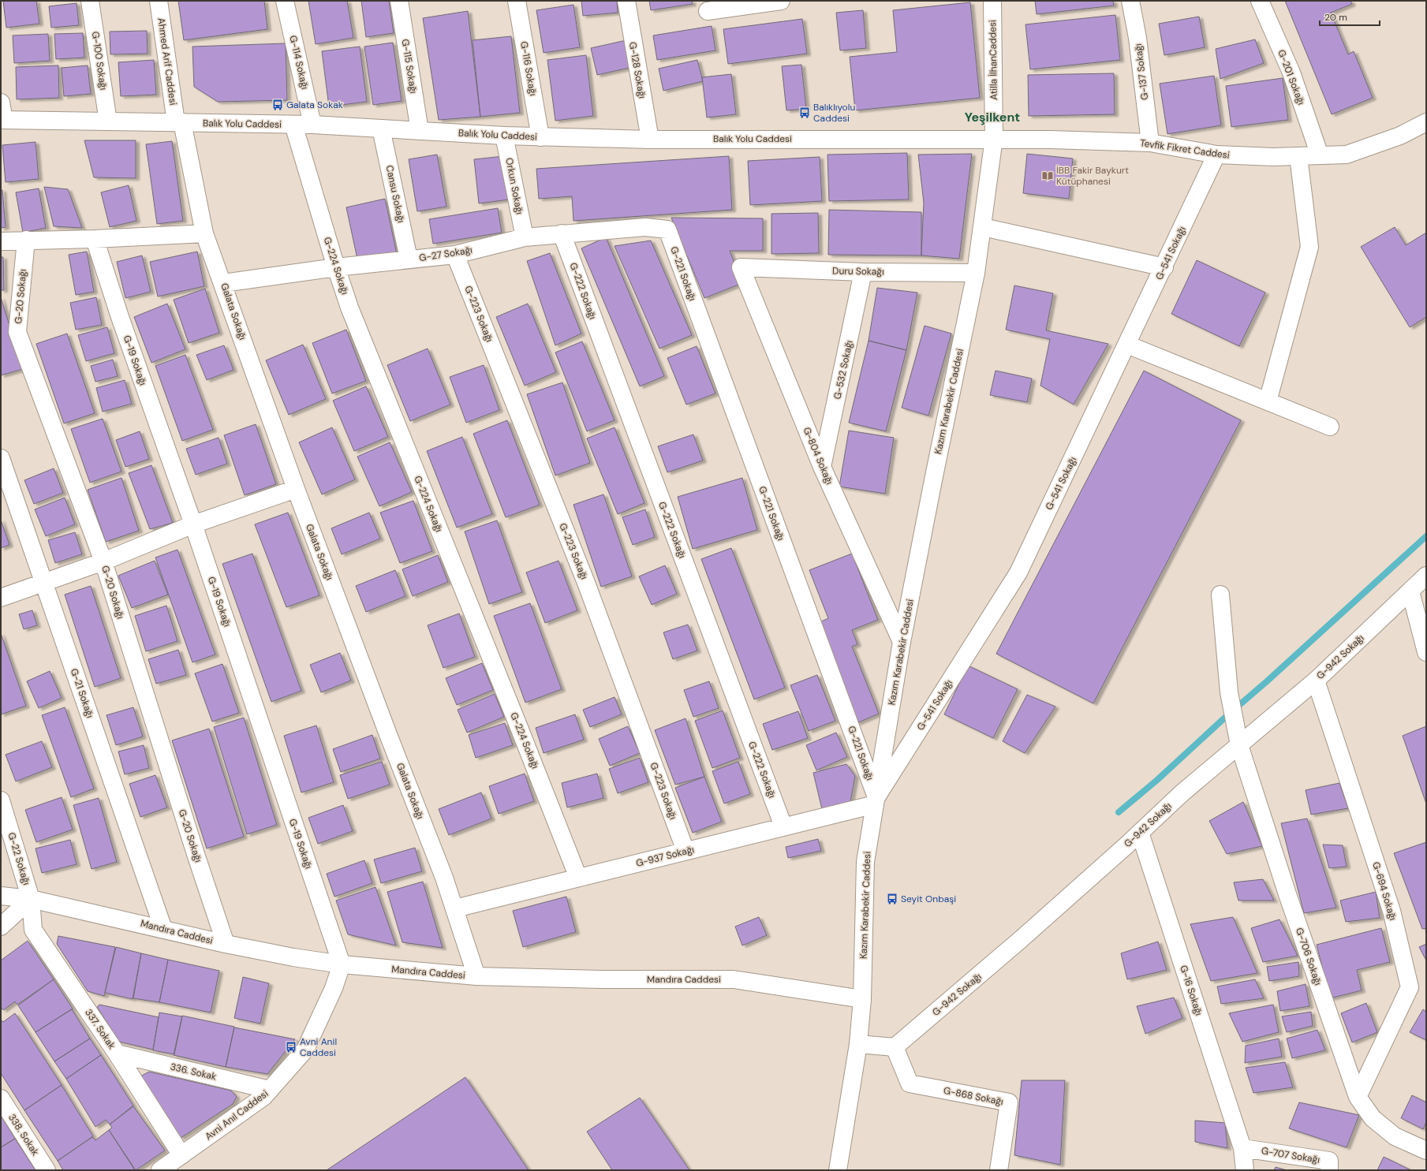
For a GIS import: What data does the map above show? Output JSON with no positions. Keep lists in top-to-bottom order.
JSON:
{
  "streets": {
    "street": [
      "Atilla İlhanCaddesi",
      "G-100 Sokağı",
      "Ahmed Arif Caddesi",
      "G-114 Sokağı",
      "G-115 Sokağı",
      "G-116 Sokağı",
      "G-128 Sokağı",
      "G-137 Sokağı",
      "G-201 Sokağı",
      "Balık Yolu Caddesi",
      "Tevfik Fikret Caddesi",
      "Orkun Sokağı",
      "Cansu Sokağı",
      "G-541 Sokağı",
      "G-27 Sokağı",
      "G-224 Sokağı",
      "Duru Sokağı",
      "G-221 Sokağı",
      "G-222 Sokağı",
      "G-20 Sokağı",
      "Galata Sokağı",
      "G-223 Sokağı",
      "G-19 Sokağı",
      "G-532 Sokağı",
      "Kazım Karabekir Caddesi",
      "G-804 Sokağı",
      "G-942 Sokağı",
      "G-21 Sokağı",
      "G-937 Sokağı",
      "G-22 Sokağı",
      "G-694 Sokağı",
      "Mandıra Caddesi",
      "G-706 Sokağı",
      "G-16 Sokağı",
      "337. Sokak",
      "336. Sokak",
      "G-868 Sokağı",
      "Avni Anıl Caddesi",
      "338. Sokak",
      "G-707 Sokağı"
    ]
  },
  "crossings": [
    ["Atilla İlhanCaddesi", "Balık Yolu Caddesi"],
    ["Atilla İlhanCaddesi", "Tevfik Fikret Caddesi"],
    ["Atilla İlhanCaddesi", "Kazım Karabekir Caddesi"],
    ["G-100 Sokağı", "Balık Yolu Caddesi"],
    ["Ahmed Arif Caddesi", "Balık Yolu Caddesi"],
    ["Ahmed Arif Caddesi", "Galata Sokağı"],
    ["G-114 Sokağı", "Balık Yolu Caddesi"],
    ["G-115 Sokağı", "Balık Yolu Caddesi"],
    ["G-116 Sokağı", "Balık Yolu Caddesi"],
    ["G-128 Sokağı", "Balık Yolu Caddesi"],
    ["G-137 Sokağı", "Tevfik Fikret Caddesi"],
    ["G-201 Sokağı", "Tevfik Fikret Caddesi"],
    ["Balık Yolu Caddesi", "Tevfik Fikret Caddesi"],
    ["Balık Yolu Caddesi", "Orkun Sokağı"],
    ["Balık Yolu Caddesi", "Cansu Sokağı"],
    ["Balık Yolu Caddesi", "G-224 Sokağı"],
    ["Balık Yolu Caddesi", "Galata Sokağı"],
    ["Balık Yolu Caddesi", "Kazım Karabekir Caddesi"],
    ["Tevfik Fikret Caddesi", "G-541 Sokağı"],
    ["Tevfik Fikret Caddesi", "Kazım Karabekir Caddesi"],
    ["Orkun Sokağı", "G-27 Sokağı"],
    ["Cansu Sokağı", "G-27 Sokağı"],
    ["G-541 Sokağı", "G-221 Sokağı"],
    ["G-541 Sokağı", "Kazım Karabekir Caddesi"],
    ["G-541 Sokağı", "G-937 Sokağı"],
    ["G-27 Sokağı", "G-224 Sokağı"],
    ["G-27 Sokağı", "G-221 Sokağı"],
    ["G-27 Sokağı", "G-222 Sokağı"],
    ["G-27 Sokağı", "Galata Sokağı"],
    ["G-27 Sokağı", "G-223 Sokağı"],
    ["G-224 Sokağı", "G-937 Sokağı"],
    ["Duru Sokağı", "G-532 Sokağı"],
    ["Duru Sokağı", "Kazım Karabekir Caddesi"],
    ["Duru Sokağı", "G-804 Sokağı"],
    ["G-221 Sokağı", "Kazım Karabekir Caddesi"],
    ["G-221 Sokağı", "G-937 Sokağı"],
    ["G-222 Sokağı", "G-937 Sokağı"],
    ["G-20 Sokağı", "Mandıra Caddesi"],
    ["Galata Sokağı", "G-937 Sokağı"],
    ["Galata Sokağı", "Mandıra Caddesi"],
    ["G-223 Sokağı", "G-937 Sokağı"],
    ["G-19 Sokağı", "Mandıra Caddesi"],
    ["G-19 Sokağı", "Avni Anıl Caddesi"],
    ["G-532 Sokağı", "G-804 Sokağı"],
    ["Kazım Karabekir Caddesi", "G-804 Sokağı"],
    ["Kazım Karabekir Caddesi", "G-937 Sokağı"],
    ["Kazım Karabekir Caddesi", "Mandıra Caddesi"],
    ["G-942 Sokağı", "G-694 Sokağı"],
    ["G-942 Sokağı", "G-706 Sokağı"],
    ["G-942 Sokağı", "G-16 Sokağı"],
    ["G-942 Sokağı", "G-868 Sokağı"],
    ["G-21 Sokağı", "Mandıra Caddesi"],
    ["G-22 Sokağı", "Mandıra Caddesi"],
    ["G-22 Sokağı", "337. Sokak"],
    ["G-694 Sokağı", "G-706 Sokağı"],
    ["Mandıra Caddesi", "337. Sokak"],
    ["Mandıra Caddesi", "Avni Anıl Caddesi"],
    ["G-16 Sokağı", "G-707 Sokağı"],
    ["337. Sokak", "336. Sokak"],
    ["337. Sokak", "Avni Anıl Caddesi"],
    ["336. Sokak", "Avni Anıl Caddesi"]
  ],
  "districts": ["Yeşilkent"],
  "places": {
    "bus stop": [
      "Galata Sokak",
      "Balıklıyolu Caddesi",
      "Seyit Onbaşi",
      "Avni Anil Caddesi"
    ],
    "library": ["İBB Fakir Baykurt Kütüphanesi"]
  },
  "scale_bar": "20 m"
}
